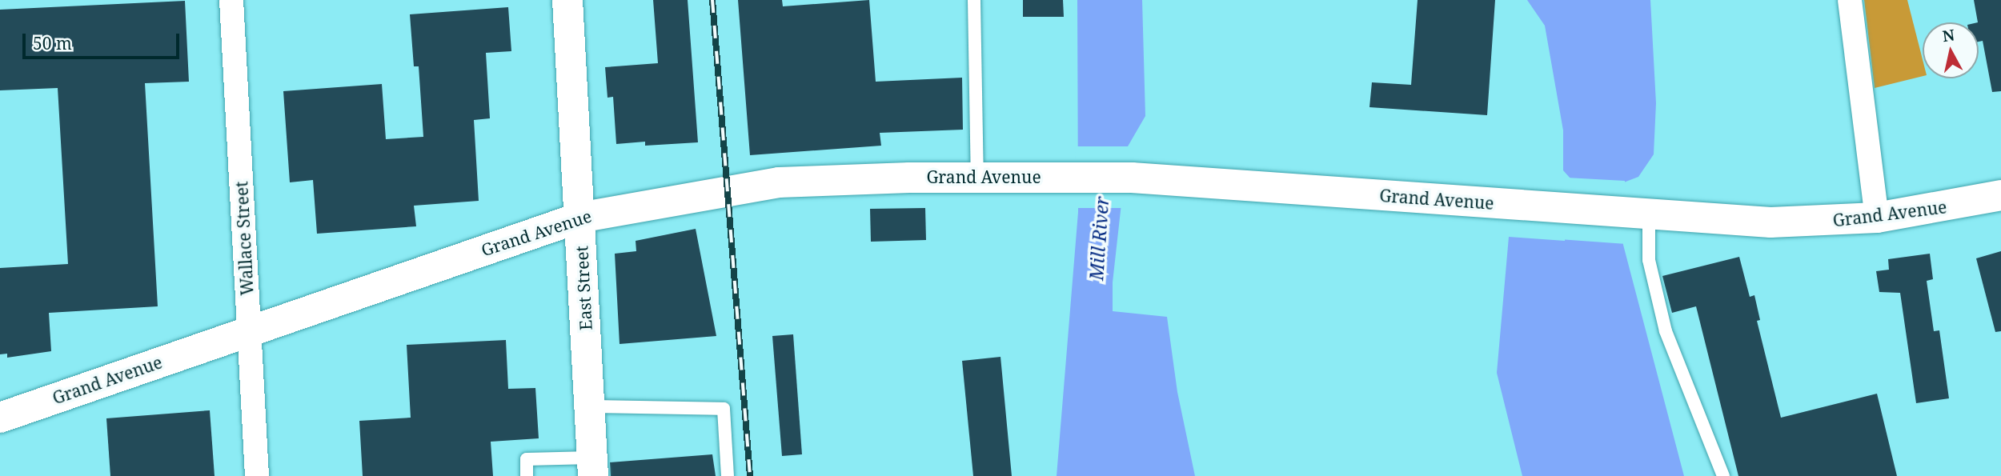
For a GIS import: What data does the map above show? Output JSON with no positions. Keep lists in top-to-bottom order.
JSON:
{
  "streets": {
    "main road": ["Grand Avenue", "East Street"],
    "street": ["Wallace Street"]
  },
  "crossings": [
    ["Grand Avenue", "Wallace Street"],
    ["Grand Avenue", "East Street"]
  ],
  "water": ["Mill River"],
  "scale_bar": "50 m",
  "north": "top"
}
